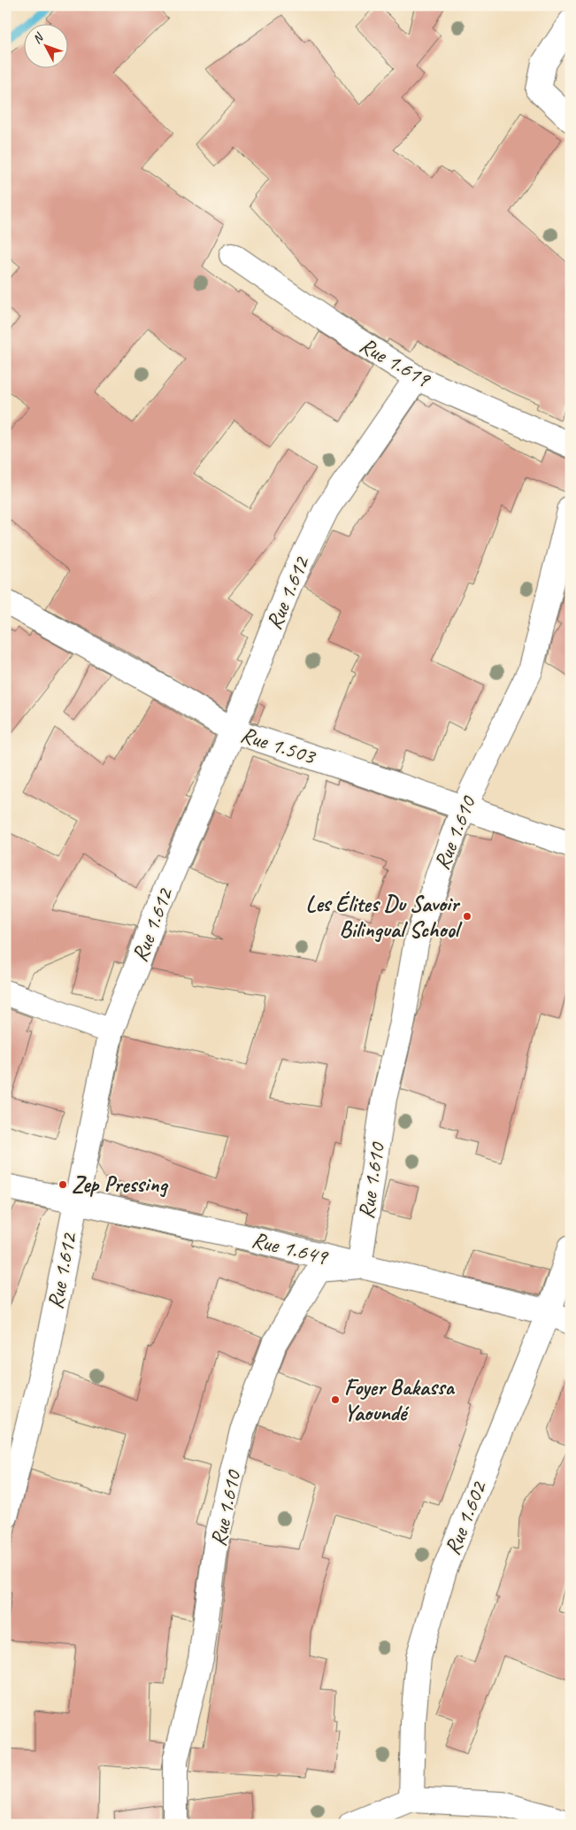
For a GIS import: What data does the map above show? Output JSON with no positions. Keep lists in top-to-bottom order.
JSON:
{
  "streets": {
    "street": [
      "Rue 1.619",
      "Rue 1.612",
      "Rue 1.503",
      "Rue 1.610",
      "Rue 1.649",
      "Rue 1.602"
    ]
  },
  "crossings": [
    ["Rue 1.619", "Rue 1.612"],
    ["Rue 1.612", "Rue 1.503"],
    ["Rue 1.612", "Rue 1.649"],
    ["Rue 1.503", "Rue 1.610"],
    ["Rue 1.610", "Rue 1.649"],
    ["Rue 1.649", "Rue 1.602"]
  ],
  "places": ["Les Élites Du Savoir Bilingual School", "Zep Pressing", "Foyer Bakassa Yaoundé"],
  "north": "top left"
}
